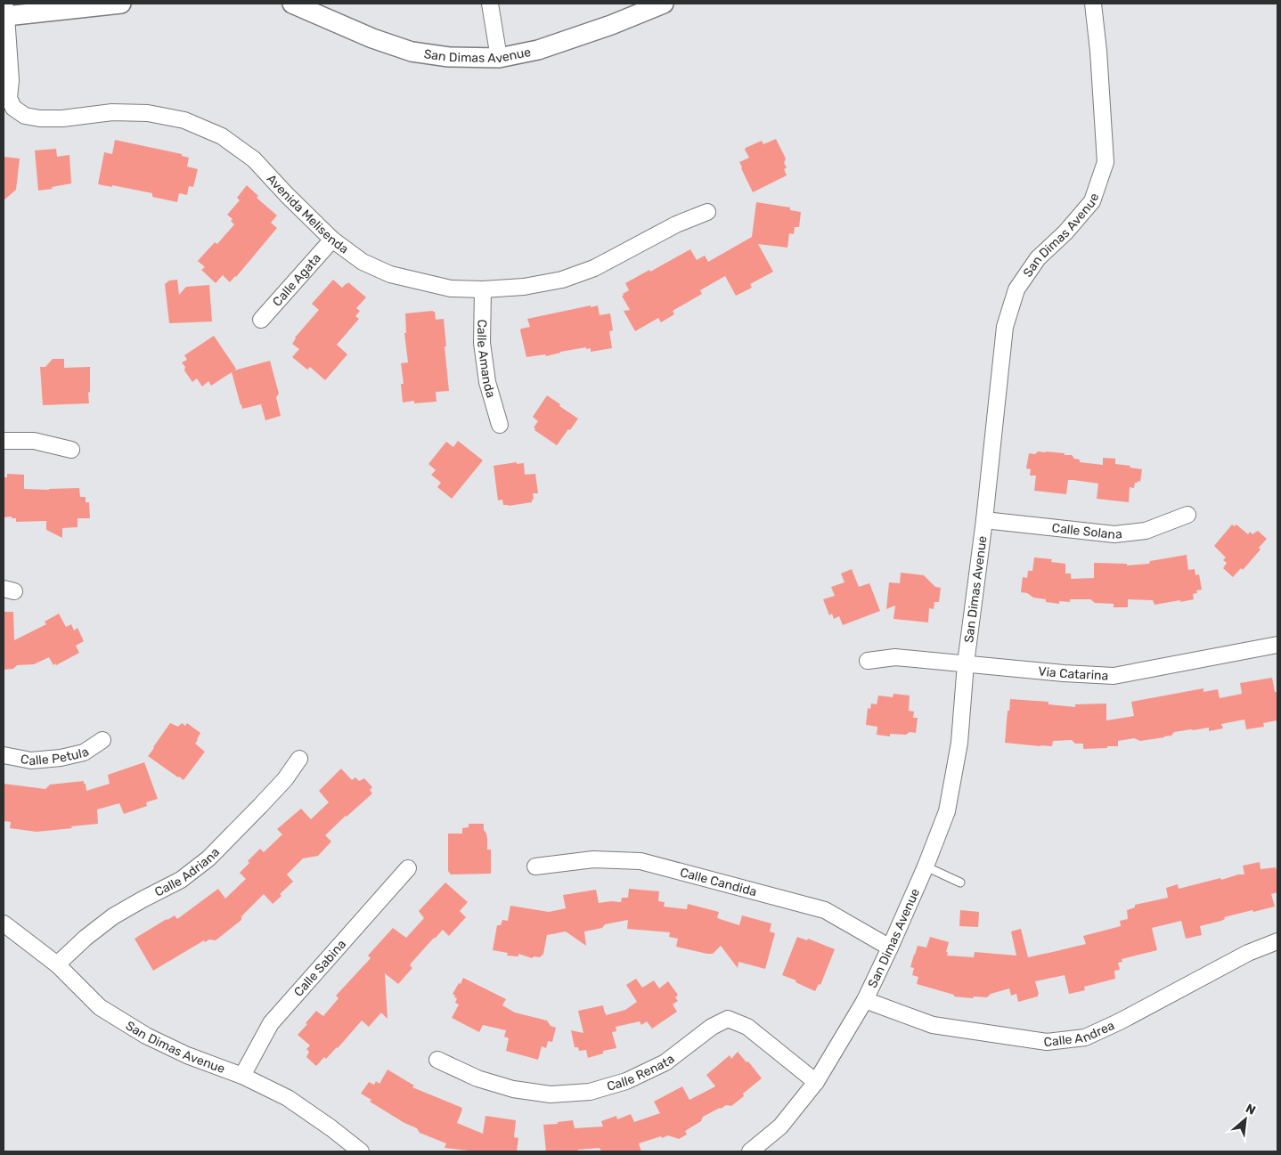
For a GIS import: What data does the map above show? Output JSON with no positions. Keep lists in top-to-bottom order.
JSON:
{
  "streets": {
    "street": [
      "San Dimas Avenue",
      "Avenida Melisenda",
      "Calle Agata",
      "Calle Amanda",
      "Calle Solana",
      "Via Catarina",
      "Calle Petula",
      "Calle Adriana",
      "Calle Candida",
      "Calle Sabina",
      "Calle Andrea",
      "Calle Renata"
    ]
  },
  "crossings": [
    ["San Dimas Avenue", "Calle Solana"],
    ["San Dimas Avenue", "Via Catarina"],
    ["San Dimas Avenue", "Calle Adriana"],
    ["San Dimas Avenue", "Calle Candida"],
    ["San Dimas Avenue", "Calle Sabina"],
    ["San Dimas Avenue", "Calle Andrea"],
    ["San Dimas Avenue", "Calle Renata"],
    ["Avenida Melisenda", "Calle Agata"],
    ["Avenida Melisenda", "Calle Amanda"]
  ],
  "north": "top right"
}
